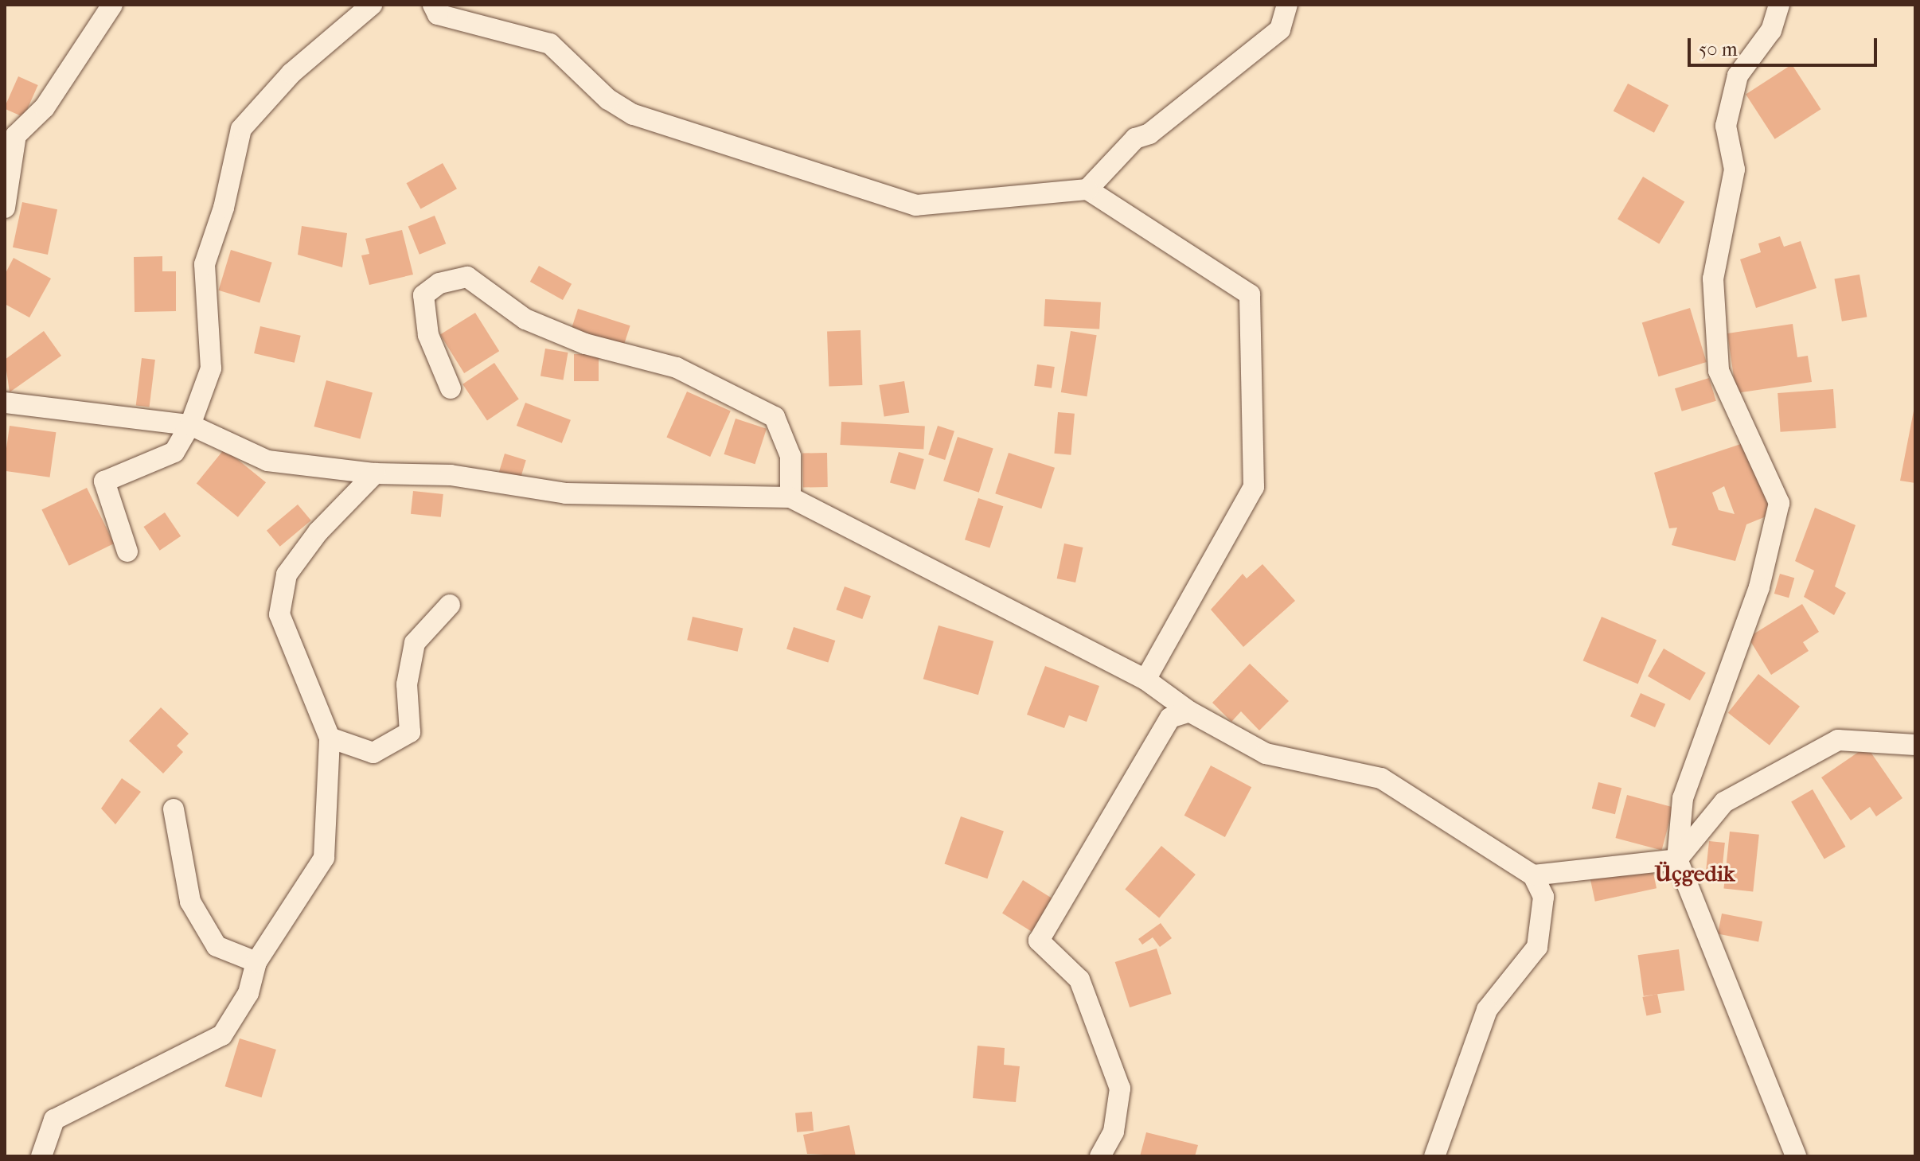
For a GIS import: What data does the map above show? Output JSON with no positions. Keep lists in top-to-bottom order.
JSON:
{
  "districts": ["Üçgedik"],
  "scale_bar": "50 m"
}
